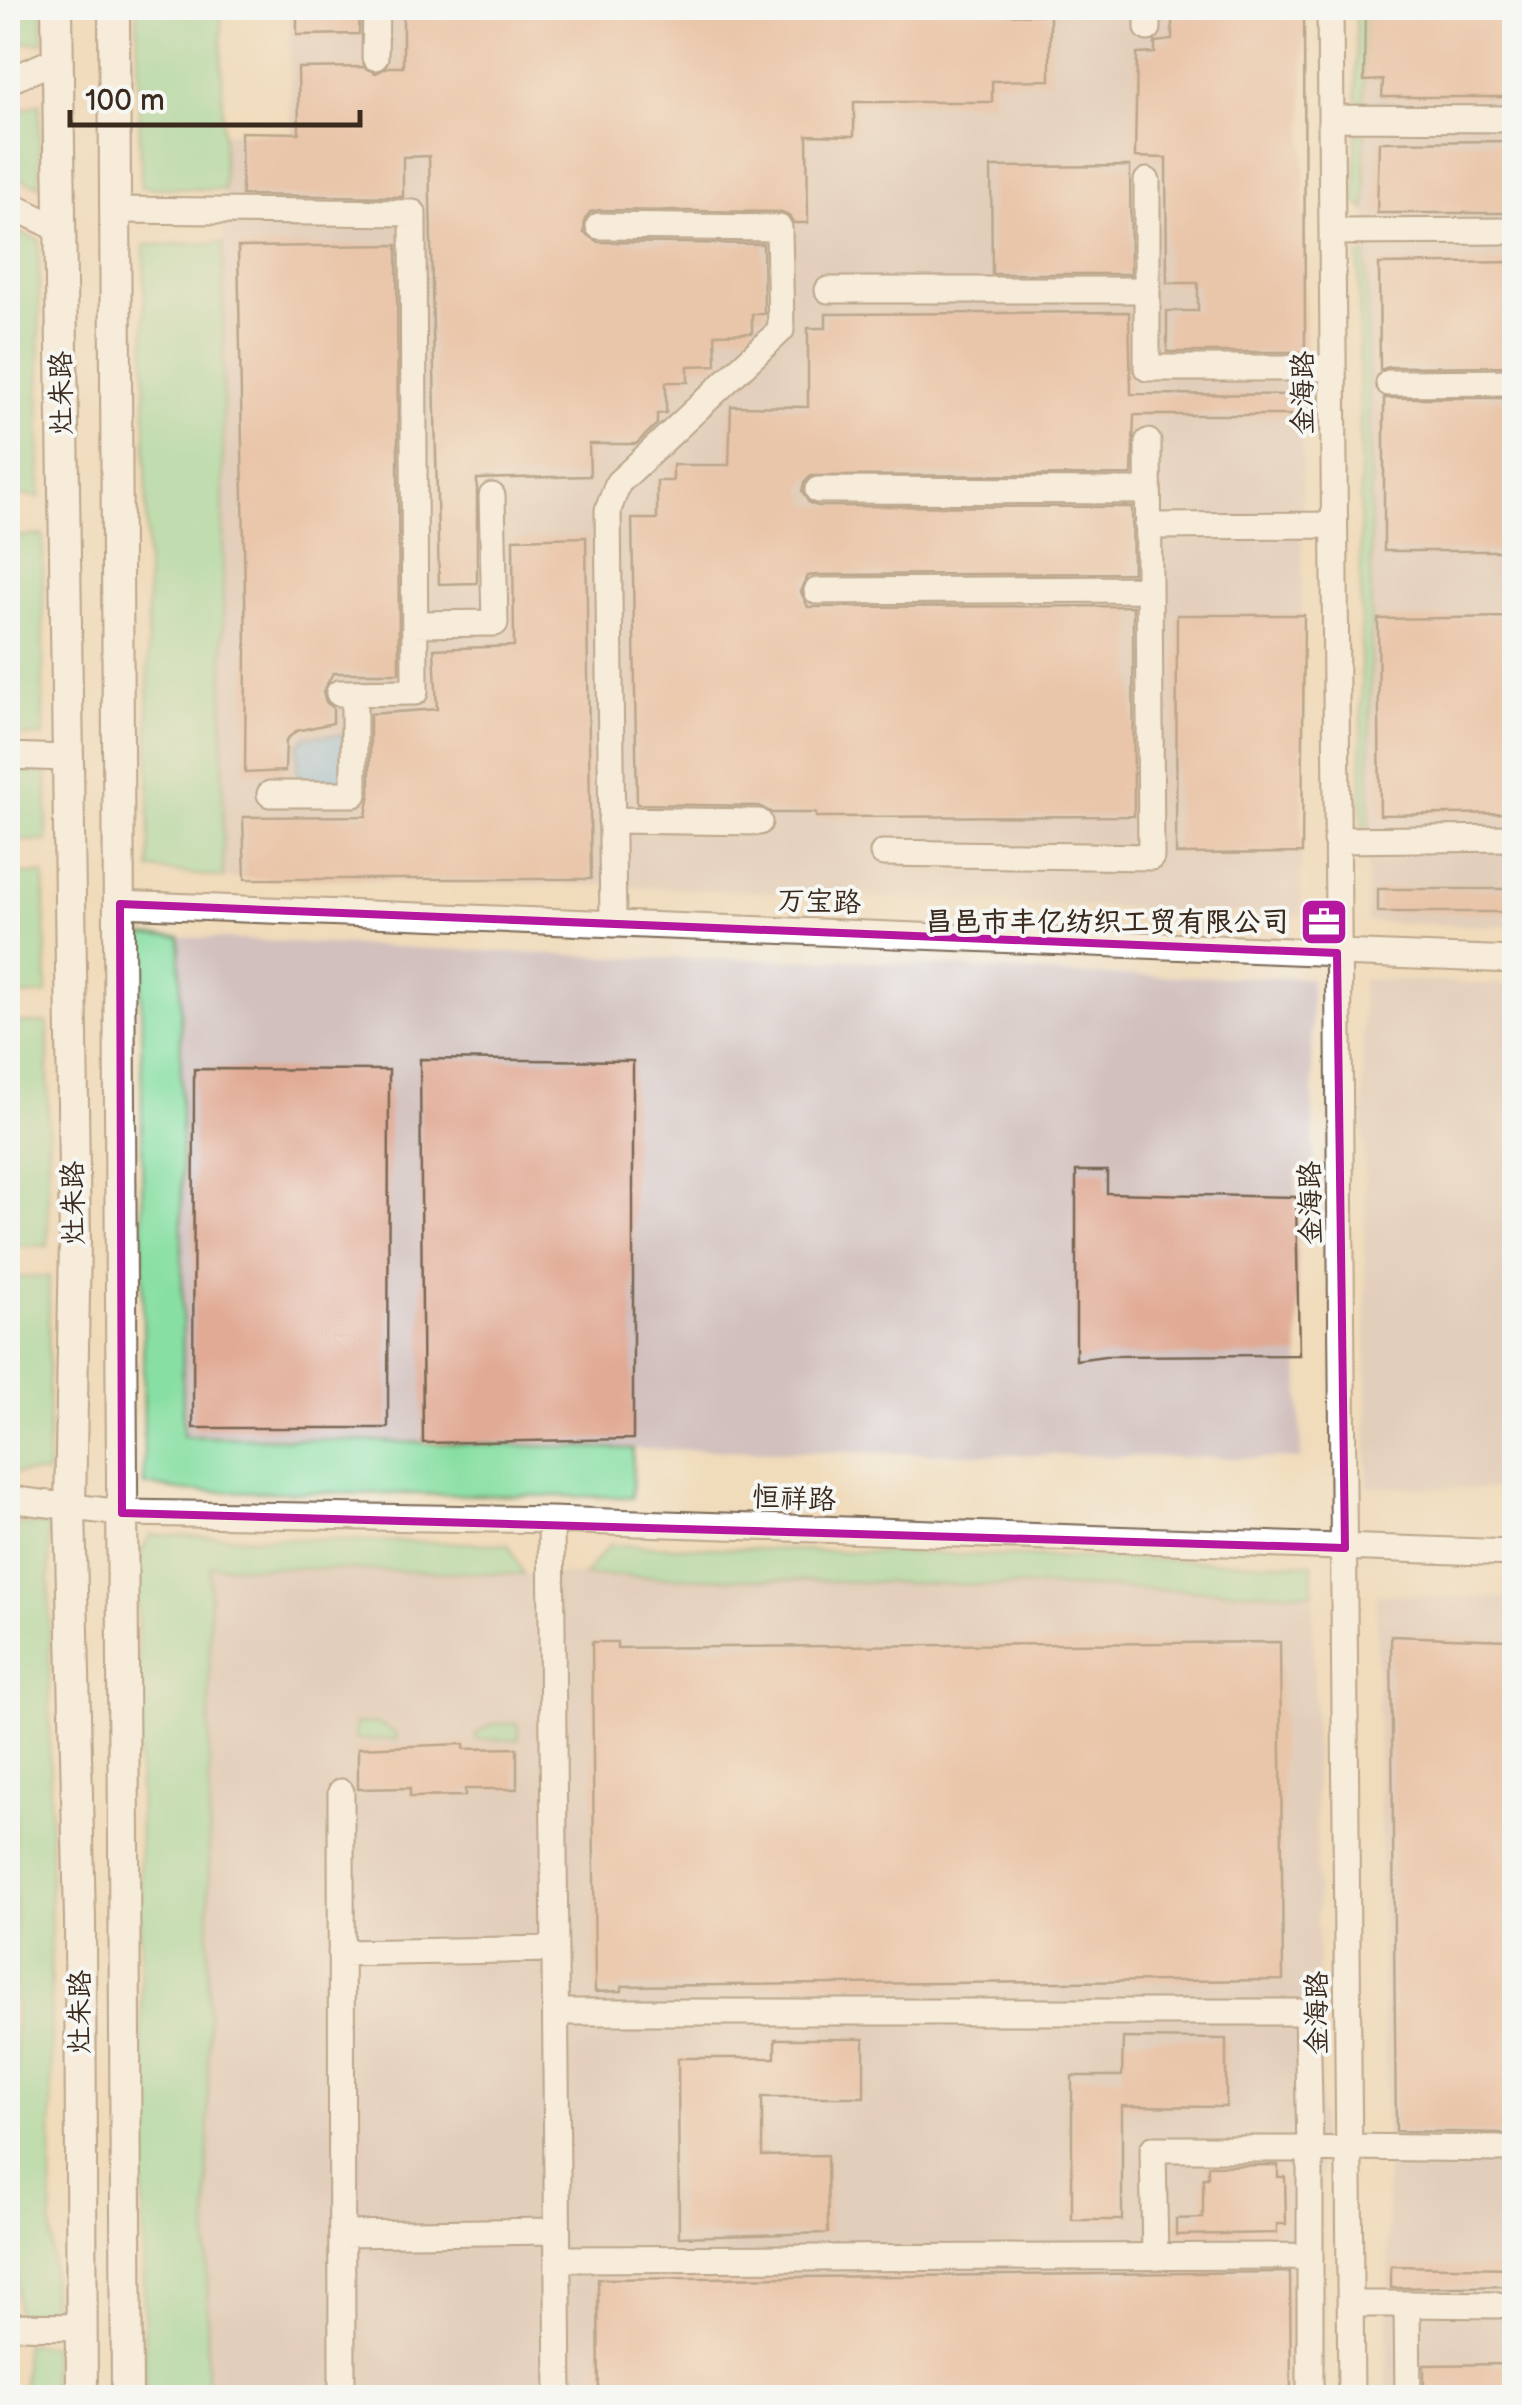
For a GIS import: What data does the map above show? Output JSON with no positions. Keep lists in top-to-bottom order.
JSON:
{
  "streets": {
    "main road": ["灶朱路"],
    "street": ["金海路", "万宝路", "恒祥路"]
  },
  "crossings": [
    ["灶朱路", "万宝路"],
    ["灶朱路", "恒祥路"],
    ["金海路", "万宝路"],
    ["金海路", "恒祥路"]
  ],
  "places": {
    "office": ["昌邑市丰亿纺织工贸有限公司"]
  },
  "scale_bar": "100 m"
}
